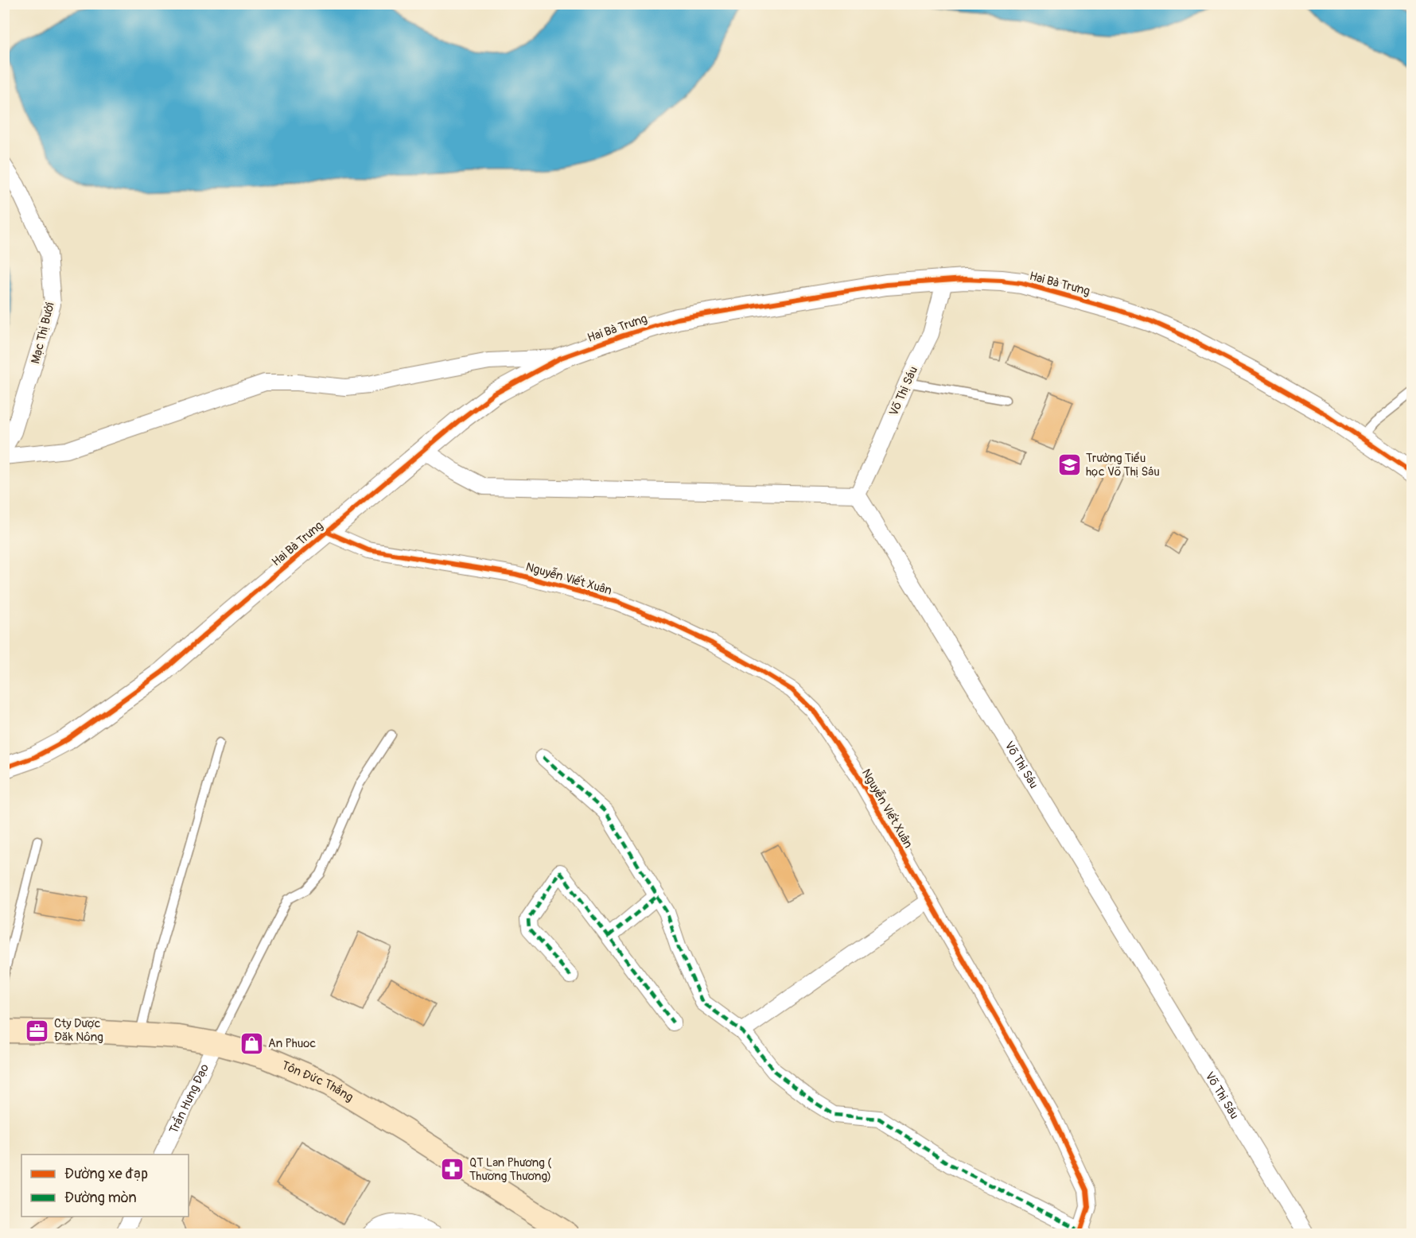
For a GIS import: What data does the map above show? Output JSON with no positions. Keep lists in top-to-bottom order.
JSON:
{
  "streets": {
    "main road": ["Tôn Đức Thắng"],
    "street": [
      "Hai Bà Trưng",
      "Mạc Thị Bưởi",
      "Võ Thị Sáu",
      "Nguyễn Viết Xuân",
      "Trần Hưng Đạo"
    ]
  },
  "crossings": [
    ["Hai Bà Trưng", "Võ Thị Sáu"],
    ["Hai Bà Trưng", "Nguyễn Viết Xuân"],
    ["Tôn Đức Thắng", "Trần Hưng Đạo"]
  ],
  "places": {
    "school or university": ["Trường Tiểu học Võ Thị Sáu"],
    "office": ["Cty Dược Đăk Nông"],
    "shop": ["An Phuoc"],
    "pharmacy": ["QT Lan Phương ( Thương Thương)"]
  },
  "legend": ["Đường xe đạp", "Đường mòn"]
}
